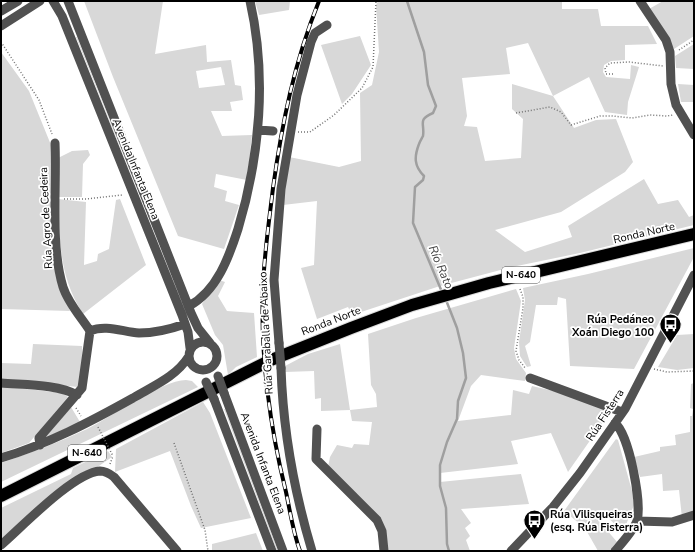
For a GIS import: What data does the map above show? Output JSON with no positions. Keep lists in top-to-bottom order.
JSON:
{
  "streets": {
    "highway": ["Ronda Norte", "N-640"],
    "street": [
      "Avenida Infanta Elena",
      "Rúa Agro de Cedeira",
      "Rúa Garaballa de Abaixo",
      "Rúa Fisterra"
    ]
  },
  "water": ["Río Rato"],
  "places": {
    "bus stop": ["Rúa Pedáneo Xoán Diego 100", "Rúa Vilisqueiras (esq. Rúa Fisterra)"]
  }
}
